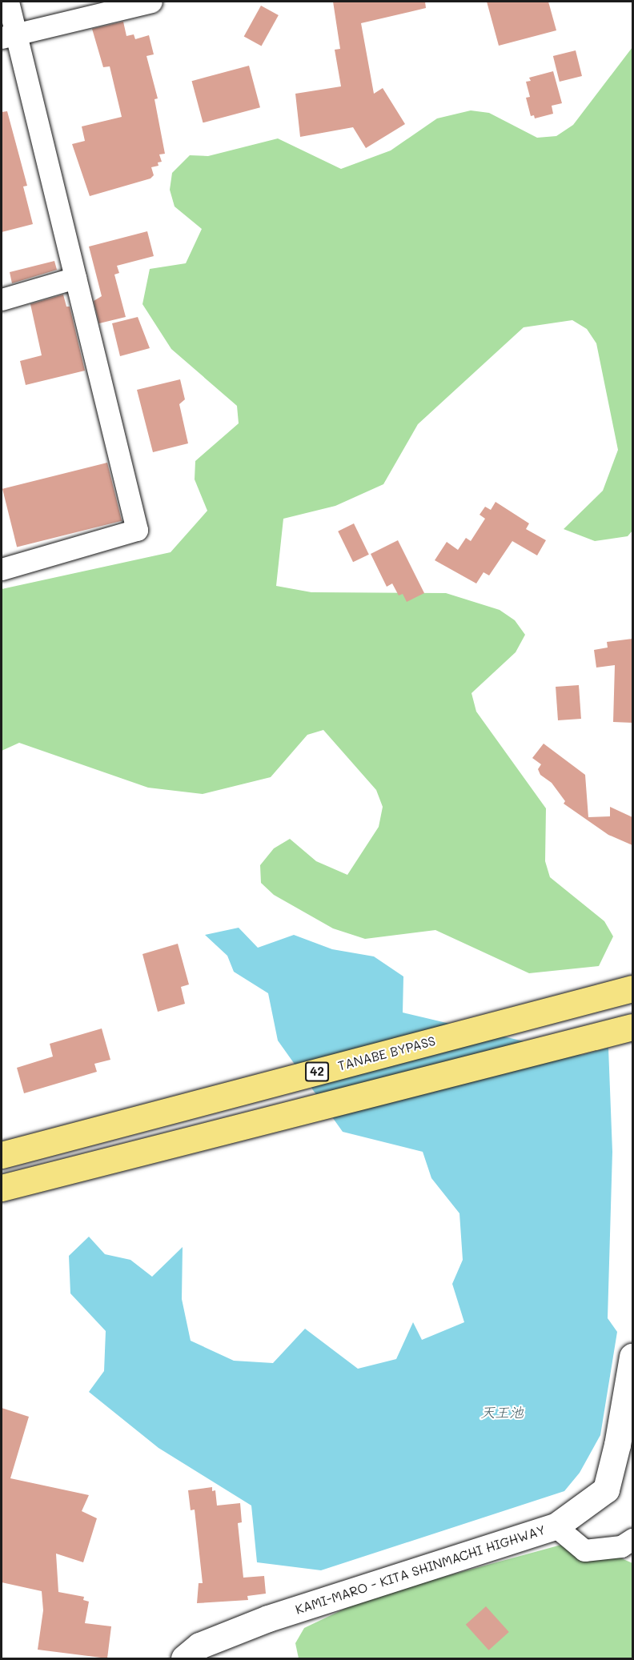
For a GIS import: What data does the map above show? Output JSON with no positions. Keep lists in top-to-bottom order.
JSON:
{
  "streets": {
    "highway": ["TANABE BYPASS", "42"],
    "main road": ["KAMI-MARO - KITA SHINMACHI HIGHWAY"]
  },
  "water": ["天王池"]
}
